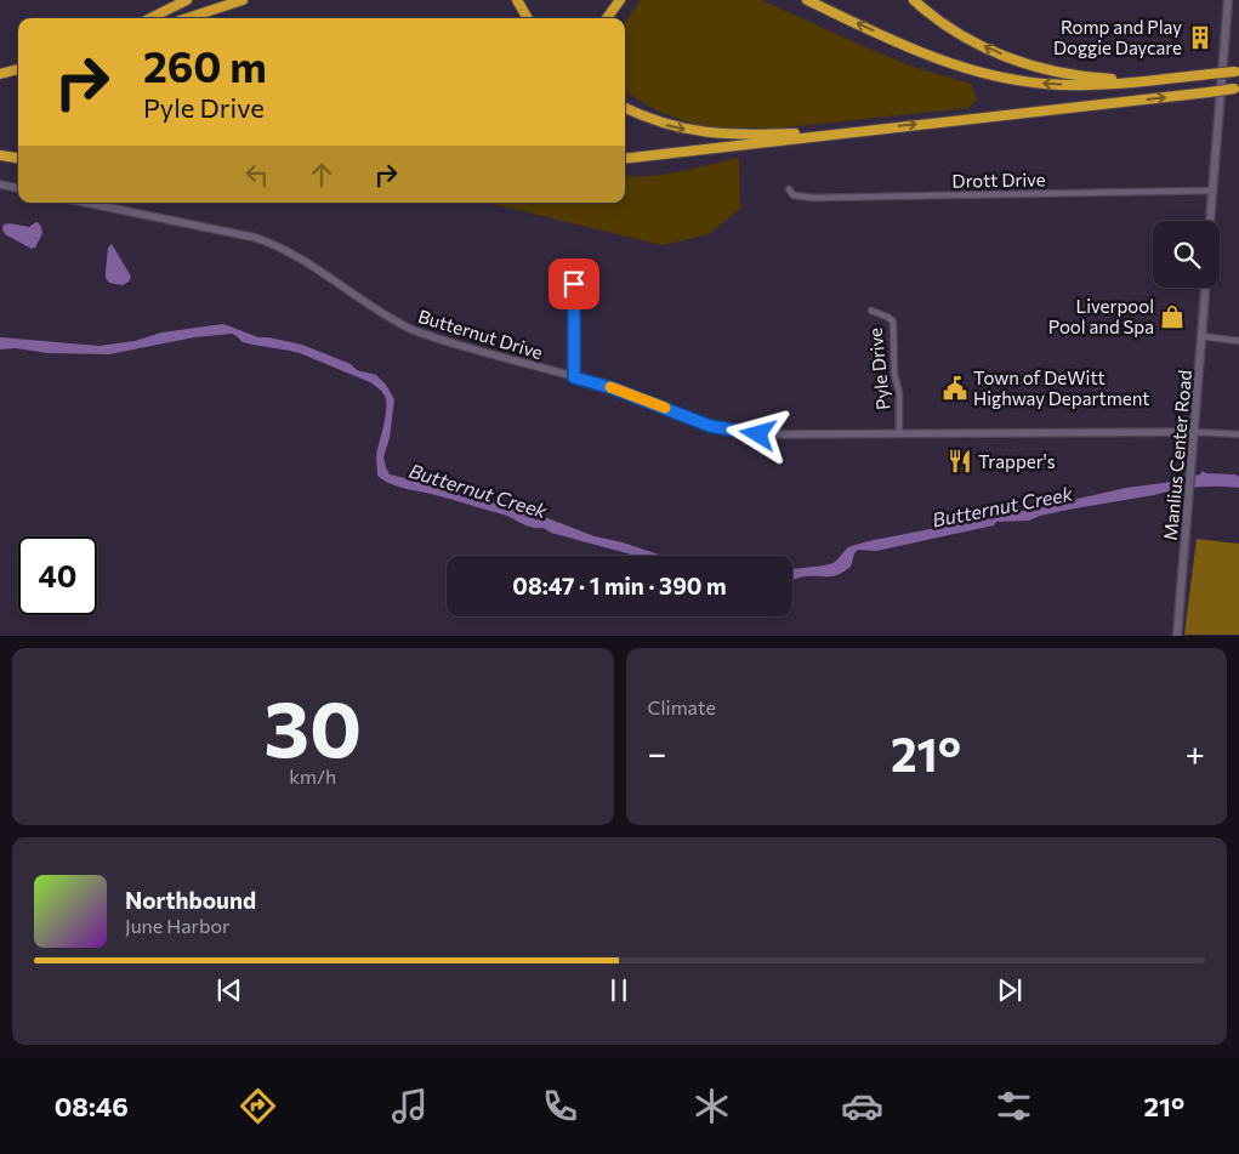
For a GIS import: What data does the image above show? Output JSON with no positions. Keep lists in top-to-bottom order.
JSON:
{
  "streets": {
    "main road": ["Manlius Center Road"],
    "street": ["Drott Drive", "Butternut Drive", "Pyle Drive"]
  },
  "crossings": [
    ["Butternut Drive", "Pyle Drive"],
    ["Butternut Drive", "Manlius Center Road"]
  ],
  "water": ["Butternut Creek"],
  "places": {
    "building": ["Romp and Play Doggie Daycare"],
    "shop": ["Liverpool Pool and Spa"],
    "public building": ["Town of DeWitt Highway Department"],
    "restaurant": ["Trapper's"]
  },
  "page": {
    "turn": ["260 m", "Pyle Drive"],
    "limit": "40",
    "trip": "08:47 · 1 min · 390 m",
    "tile": [
      ["30", "km/h"],
      "Climate"
    ],
    "heat": ["−", "21°", "+"],
    "song": ["Northbound", "June Harbor"],
    "tabs": ["08:46", "21°"]
  }
}
